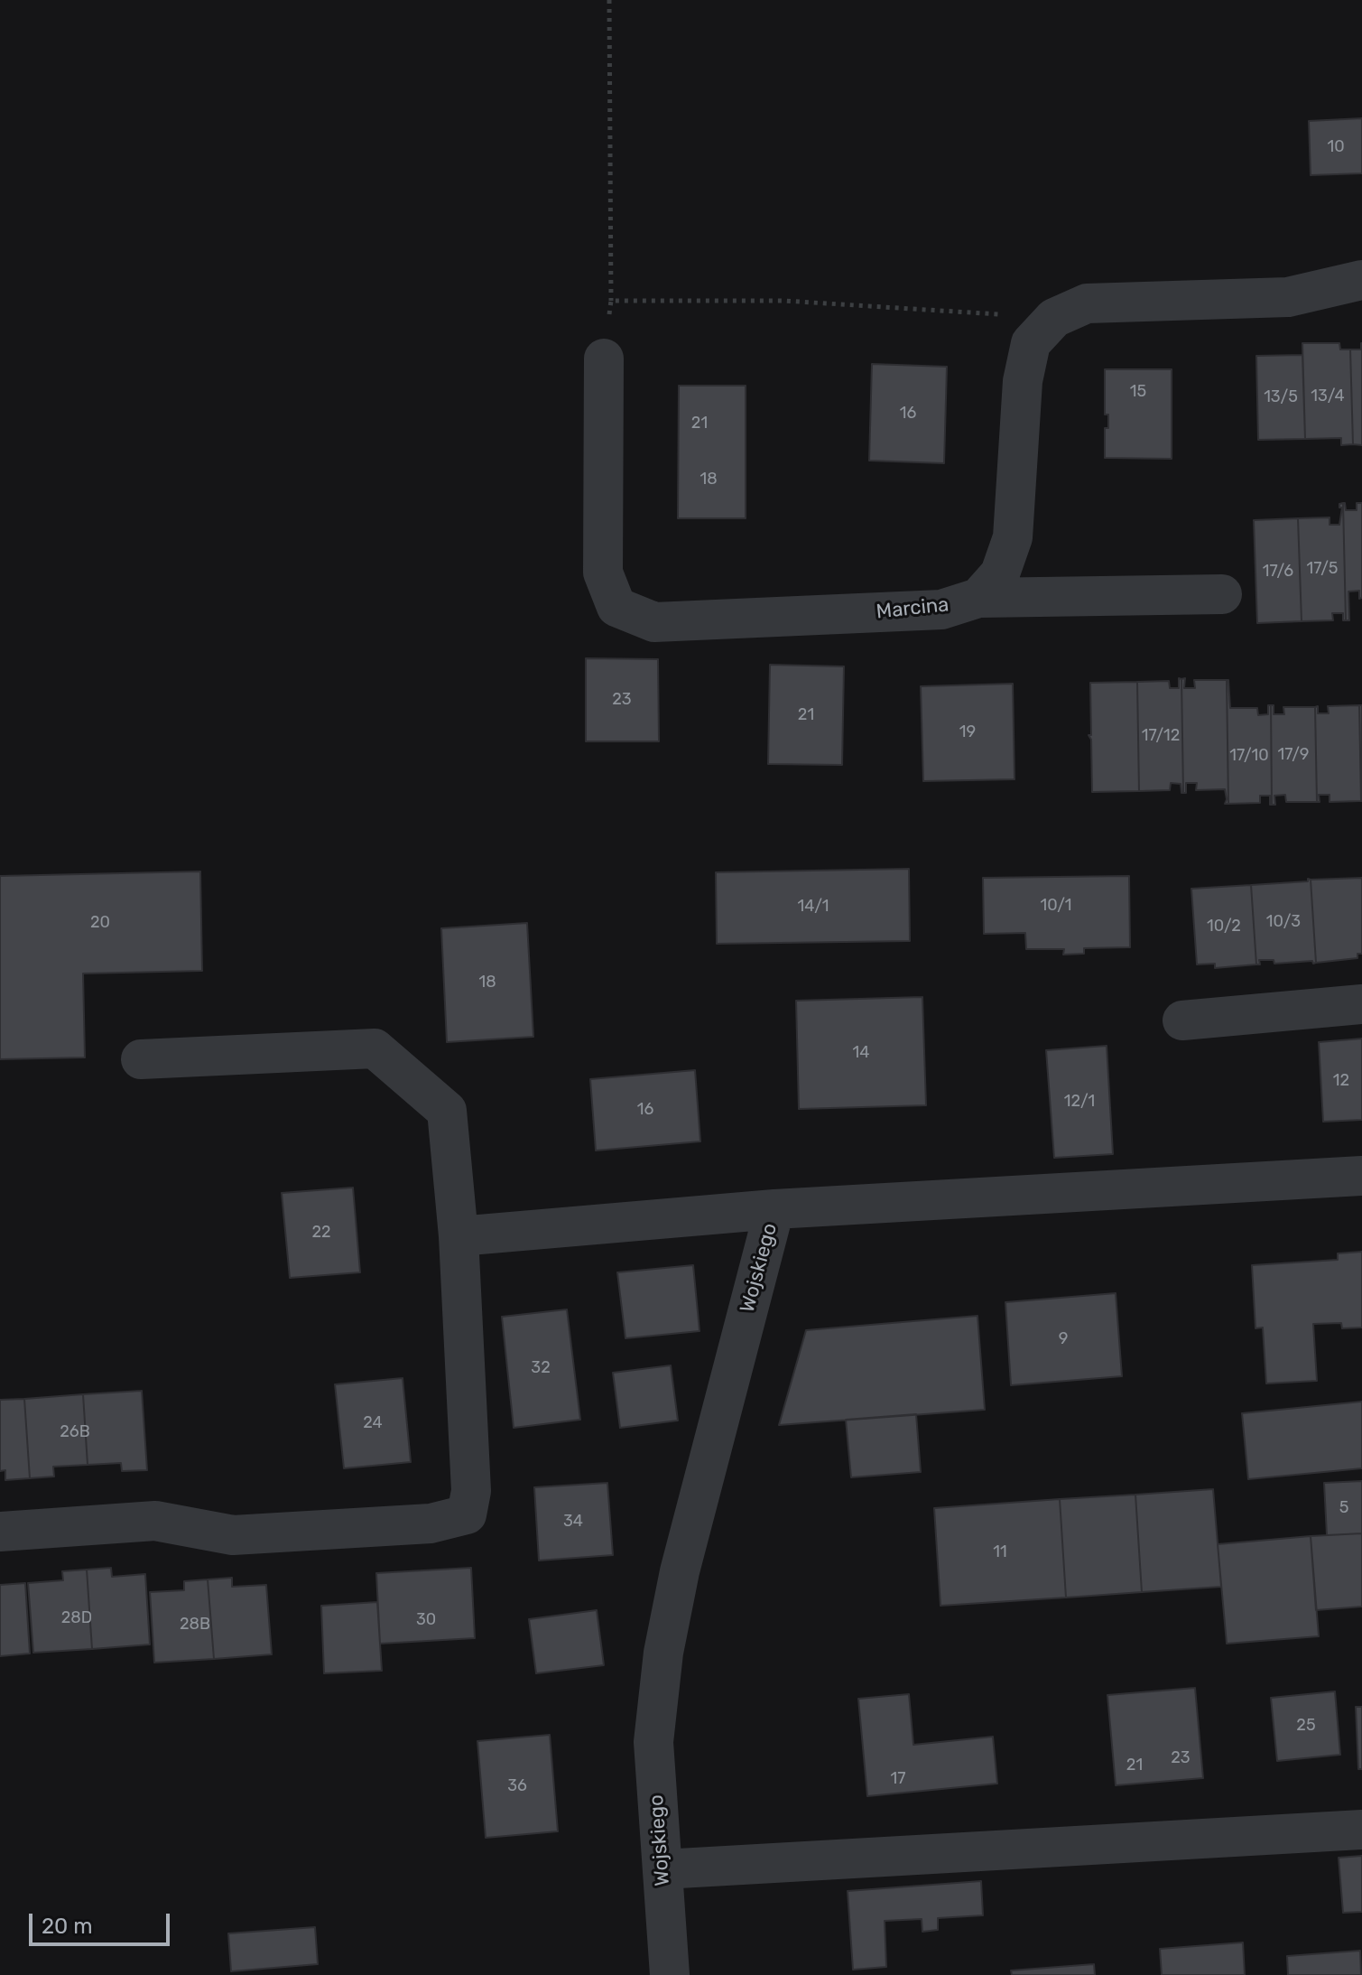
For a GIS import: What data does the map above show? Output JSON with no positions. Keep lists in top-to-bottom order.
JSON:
{
  "streets": {
    "street": ["Marcina", "Wojskiego"]
  },
  "house_numbers": [
    "10",
    "15",
    "13/4",
    "13/5",
    "16",
    "21",
    "18",
    "17/5",
    "17/6",
    "23",
    "21",
    "19",
    "17/12",
    "17/9",
    "17/10",
    "10/1",
    "14/1",
    "10/3",
    "20",
    "10/2",
    "18",
    "14",
    "12",
    "12/1",
    "16",
    "22",
    "9",
    "32",
    "24",
    "26B",
    "5",
    "34",
    "11",
    "28D",
    "30",
    "28B",
    "25",
    "23",
    "21",
    "17",
    "36"
  ],
  "scale_bar": "20 m"
}
